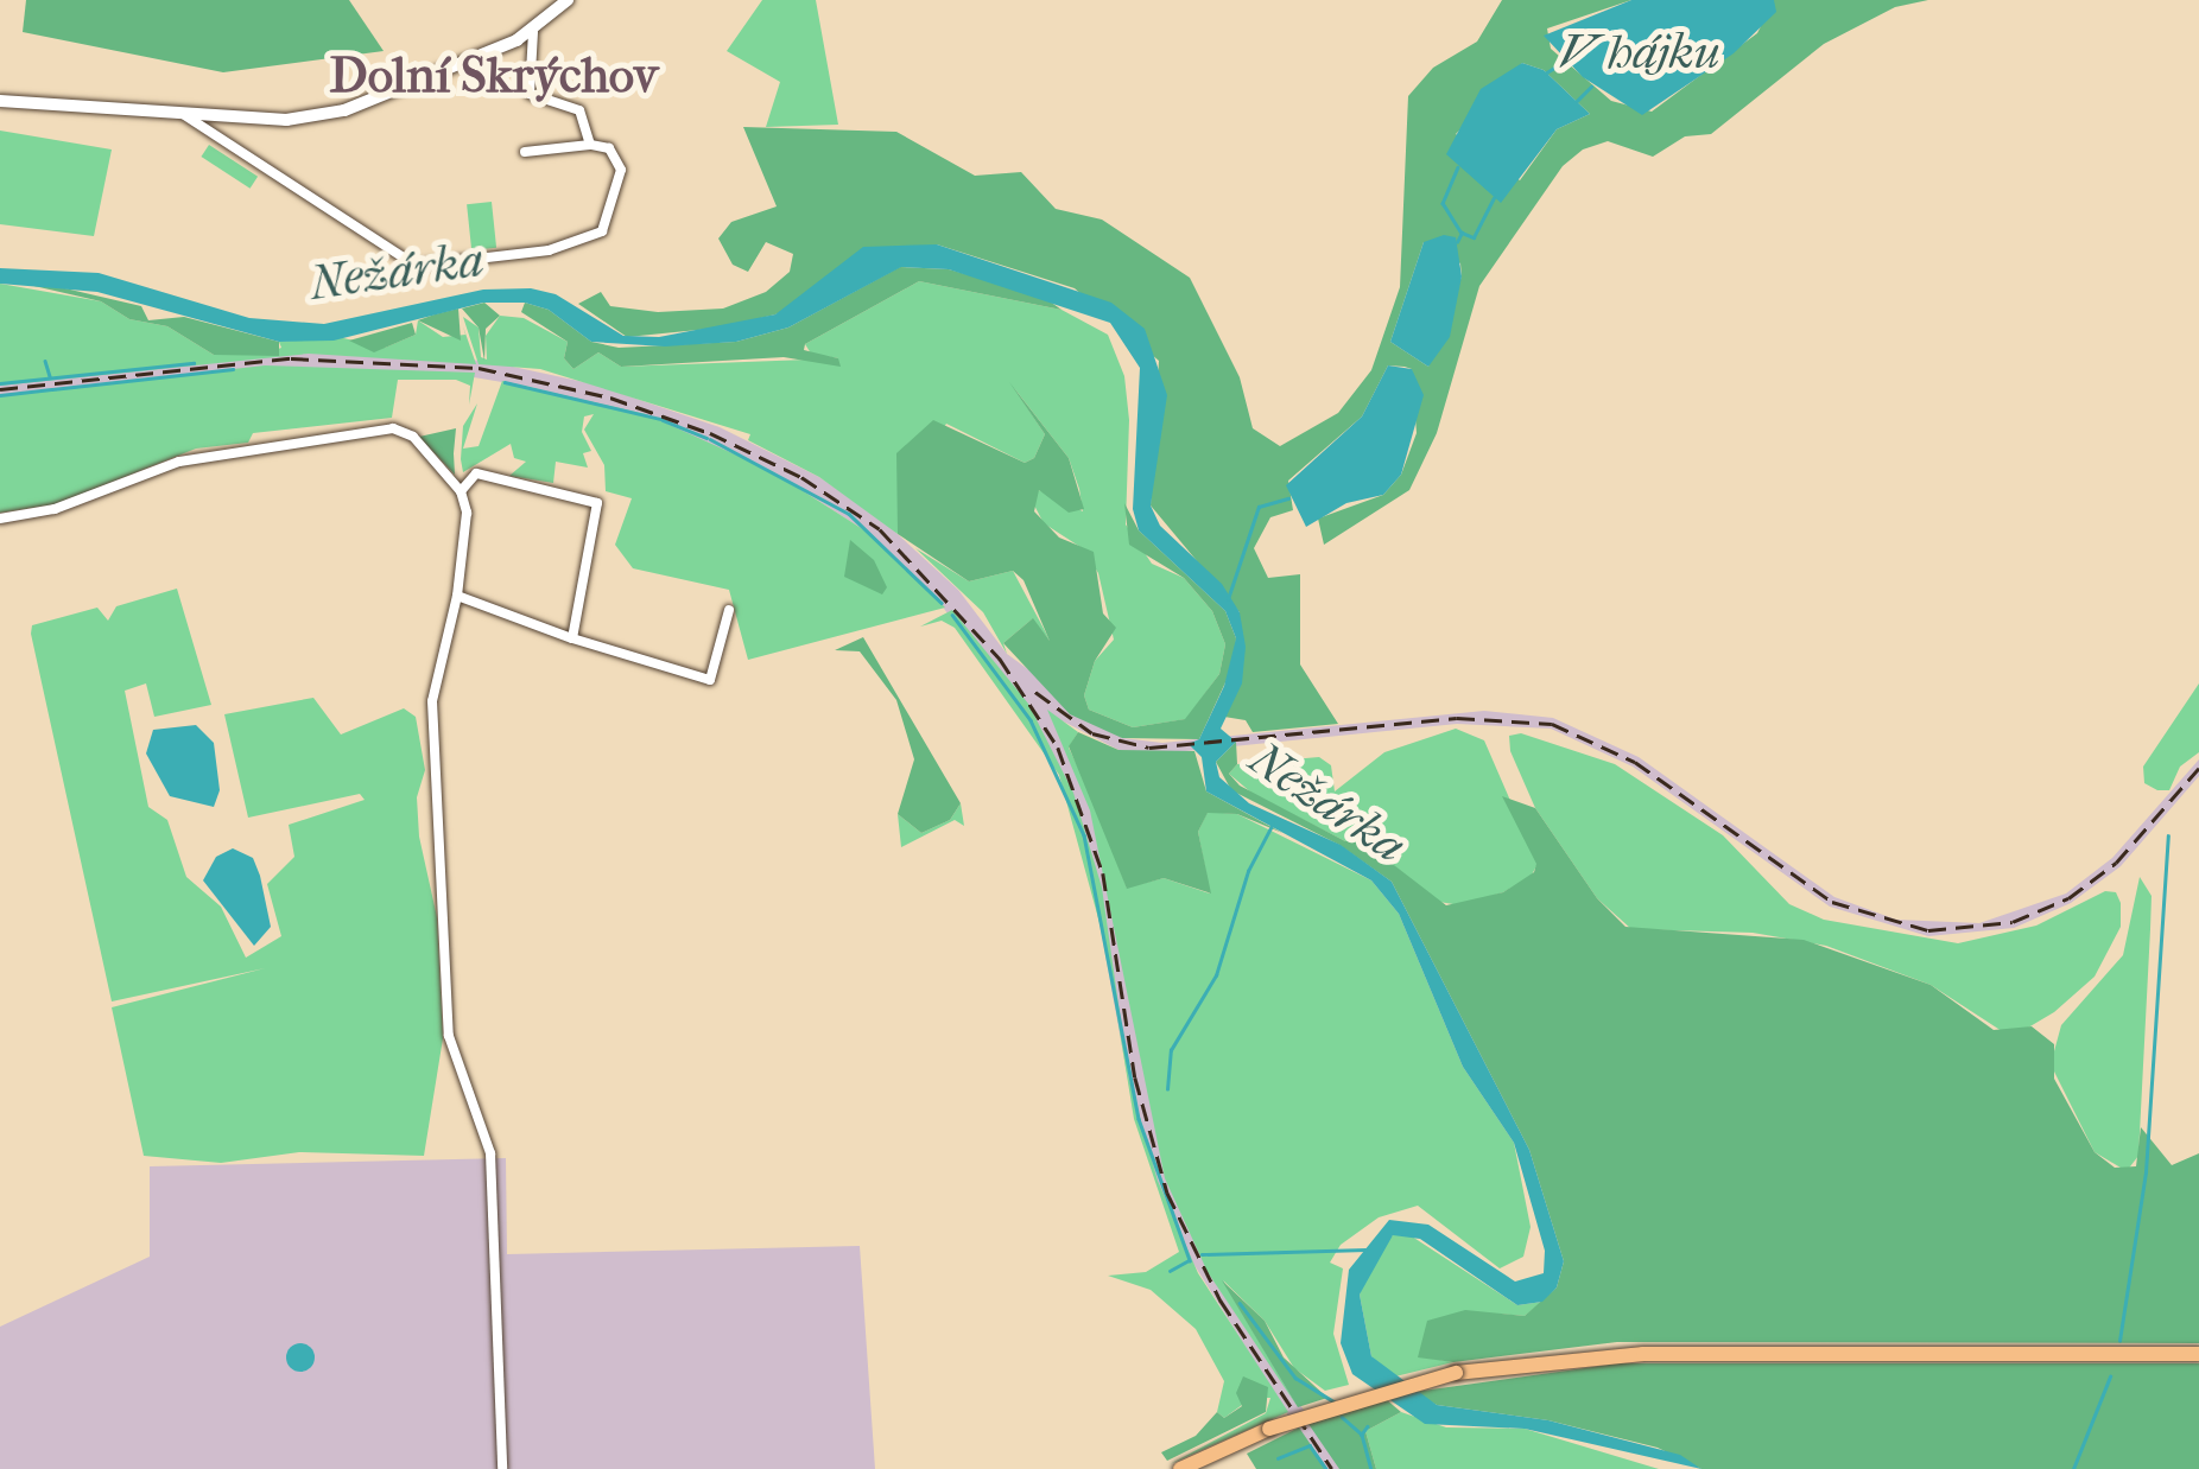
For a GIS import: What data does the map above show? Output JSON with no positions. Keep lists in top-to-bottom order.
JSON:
{
  "districts": ["Dolní Skrýchov"],
  "water": ["V hájku", "Nežárka"]
}
